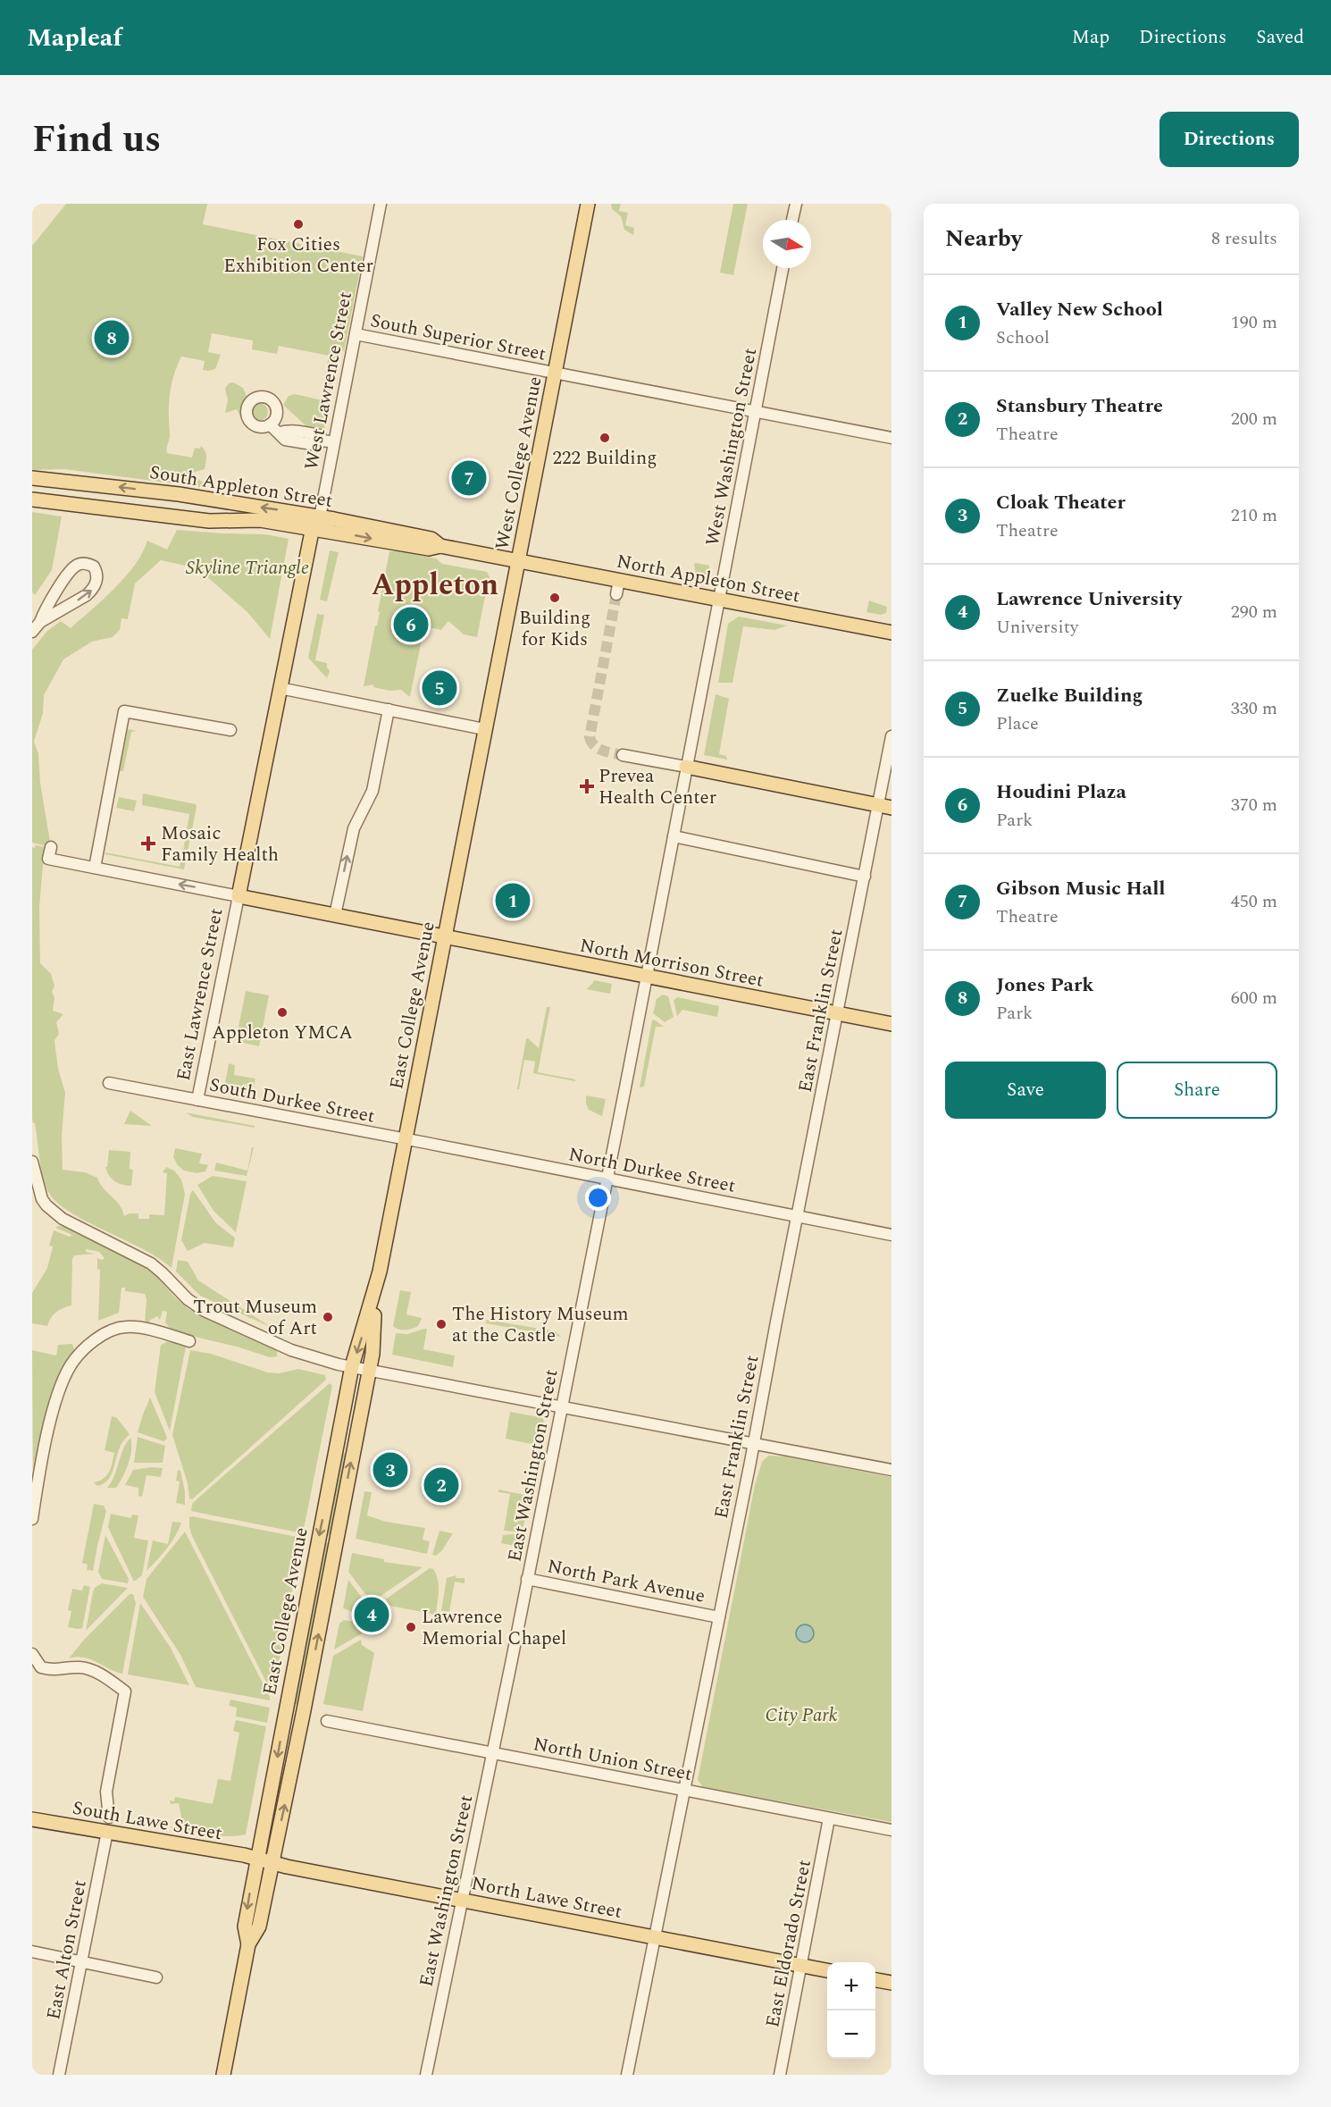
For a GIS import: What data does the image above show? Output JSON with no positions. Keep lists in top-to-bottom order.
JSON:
{
  "streets": {
    "main road": [
      "West Lawrence Street",
      "West College Avenue",
      "South Appleton Street",
      "North Appleton Street",
      "North Morrison Street",
      "East Lawrence Street",
      "East College Avenue",
      "South Lawe Street",
      "North Lawe Street"
    ],
    "street": [
      "South Superior Street",
      "West Washington Street",
      "East Franklin Street",
      "South Durkee Street",
      "North Durkee Street",
      "East Washington Street",
      "North Park Avenue",
      "North Union Street",
      "East Eldorado Street",
      "East Alton Street"
    ]
  },
  "crossings": [
    ["South Superior Street", "West Lawrence Street"],
    ["South Superior Street", "West Washington Street"],
    ["South Superior Street", "West College Avenue"],
    ["West Lawrence Street", "South Appleton Street"],
    ["West Lawrence Street", "East Lawrence Street"],
    ["West Washington Street", "North Appleton Street"],
    ["West Washington Street", "East Washington Street"],
    ["West College Avenue", "South Appleton Street"],
    ["West College Avenue", "North Appleton Street"],
    ["West College Avenue", "East College Avenue"],
    ["South Appleton Street", "North Appleton Street"],
    ["North Morrison Street", "East Lawrence Street"],
    ["North Morrison Street", "East College Avenue"],
    ["North Morrison Street", "East Franklin Street"],
    ["North Morrison Street", "East Washington Street"],
    ["East Lawrence Street", "South Durkee Street"],
    ["East College Avenue", "South Durkee Street"],
    ["East College Avenue", "North Durkee Street"],
    ["East College Avenue", "South Lawe Street"],
    ["East College Avenue", "North Lawe Street"],
    ["East Franklin Street", "North Durkee Street"],
    ["East Franklin Street", "North Park Avenue"],
    ["East Franklin Street", "North Union Street"],
    ["East Franklin Street", "North Lawe Street"],
    ["South Durkee Street", "North Durkee Street"],
    ["North Durkee Street", "East Washington Street"],
    ["East Washington Street", "North Park Avenue"],
    ["East Washington Street", "North Union Street"],
    ["East Washington Street", "North Lawe Street"],
    ["North Union Street", "East Eldorado Street"],
    ["South Lawe Street", "North Lawe Street"],
    ["South Lawe Street", "East Alton Street"],
    ["North Lawe Street", "East Eldorado Street"]
  ],
  "districts": ["Appleton"],
  "parks": ["Skyline Triangle", "City Park"],
  "places": {
    "other": [
      "Fox Cities Exhibition Center",
      "222 Building",
      "Building for Kids",
      "Appleton YMCA",
      "Trout Museum of Art",
      "The History Museum at the Castle",
      "Lawrence Memorial Chapel"
    ],
    "health": ["Prevea Health Center", "Mosaic Family Health"]
  },
  "north": "right",
  "page": {
    "header": "Mapleaf",
    "nav": ["Map", "Directions", "Saved"],
    "title": "Find us",
    "buttons": [
      "Directions",
      ["Save", "Share"]
    ],
    "heading": ["Nearby", "8 results"],
    "list": [
      {
        "mark": "1",
        "name": "Valley New School",
        "note": "School",
        "value": "190 m"
      },
      {
        "mark": "2",
        "name": "Stansbury Theatre",
        "note": "Theatre",
        "value": "200 m"
      },
      {
        "mark": "3",
        "name": "Cloak Theater",
        "note": "Theatre",
        "value": "210 m"
      },
      {
        "mark": "4",
        "name": "Lawrence University",
        "note": "University",
        "value": "290 m"
      },
      {
        "mark": "5",
        "name": "Zuelke Building",
        "note": "Place",
        "value": "330 m"
      },
      {
        "mark": "6",
        "name": "Houdini Plaza",
        "note": "Park",
        "value": "370 m"
      },
      {
        "mark": "7",
        "name": "Gibson Music Hall",
        "note": "Theatre",
        "value": "450 m"
      },
      {
        "mark": "8",
        "name": "Jones Park",
        "note": "Park",
        "value": "600 m"
      }
    ],
    "pins": [
      "8",
      "7",
      "6",
      "5",
      "1",
      "3",
      "2",
      "4"
    ],
    "map_buttons": ["+", "−"]
  }
}
